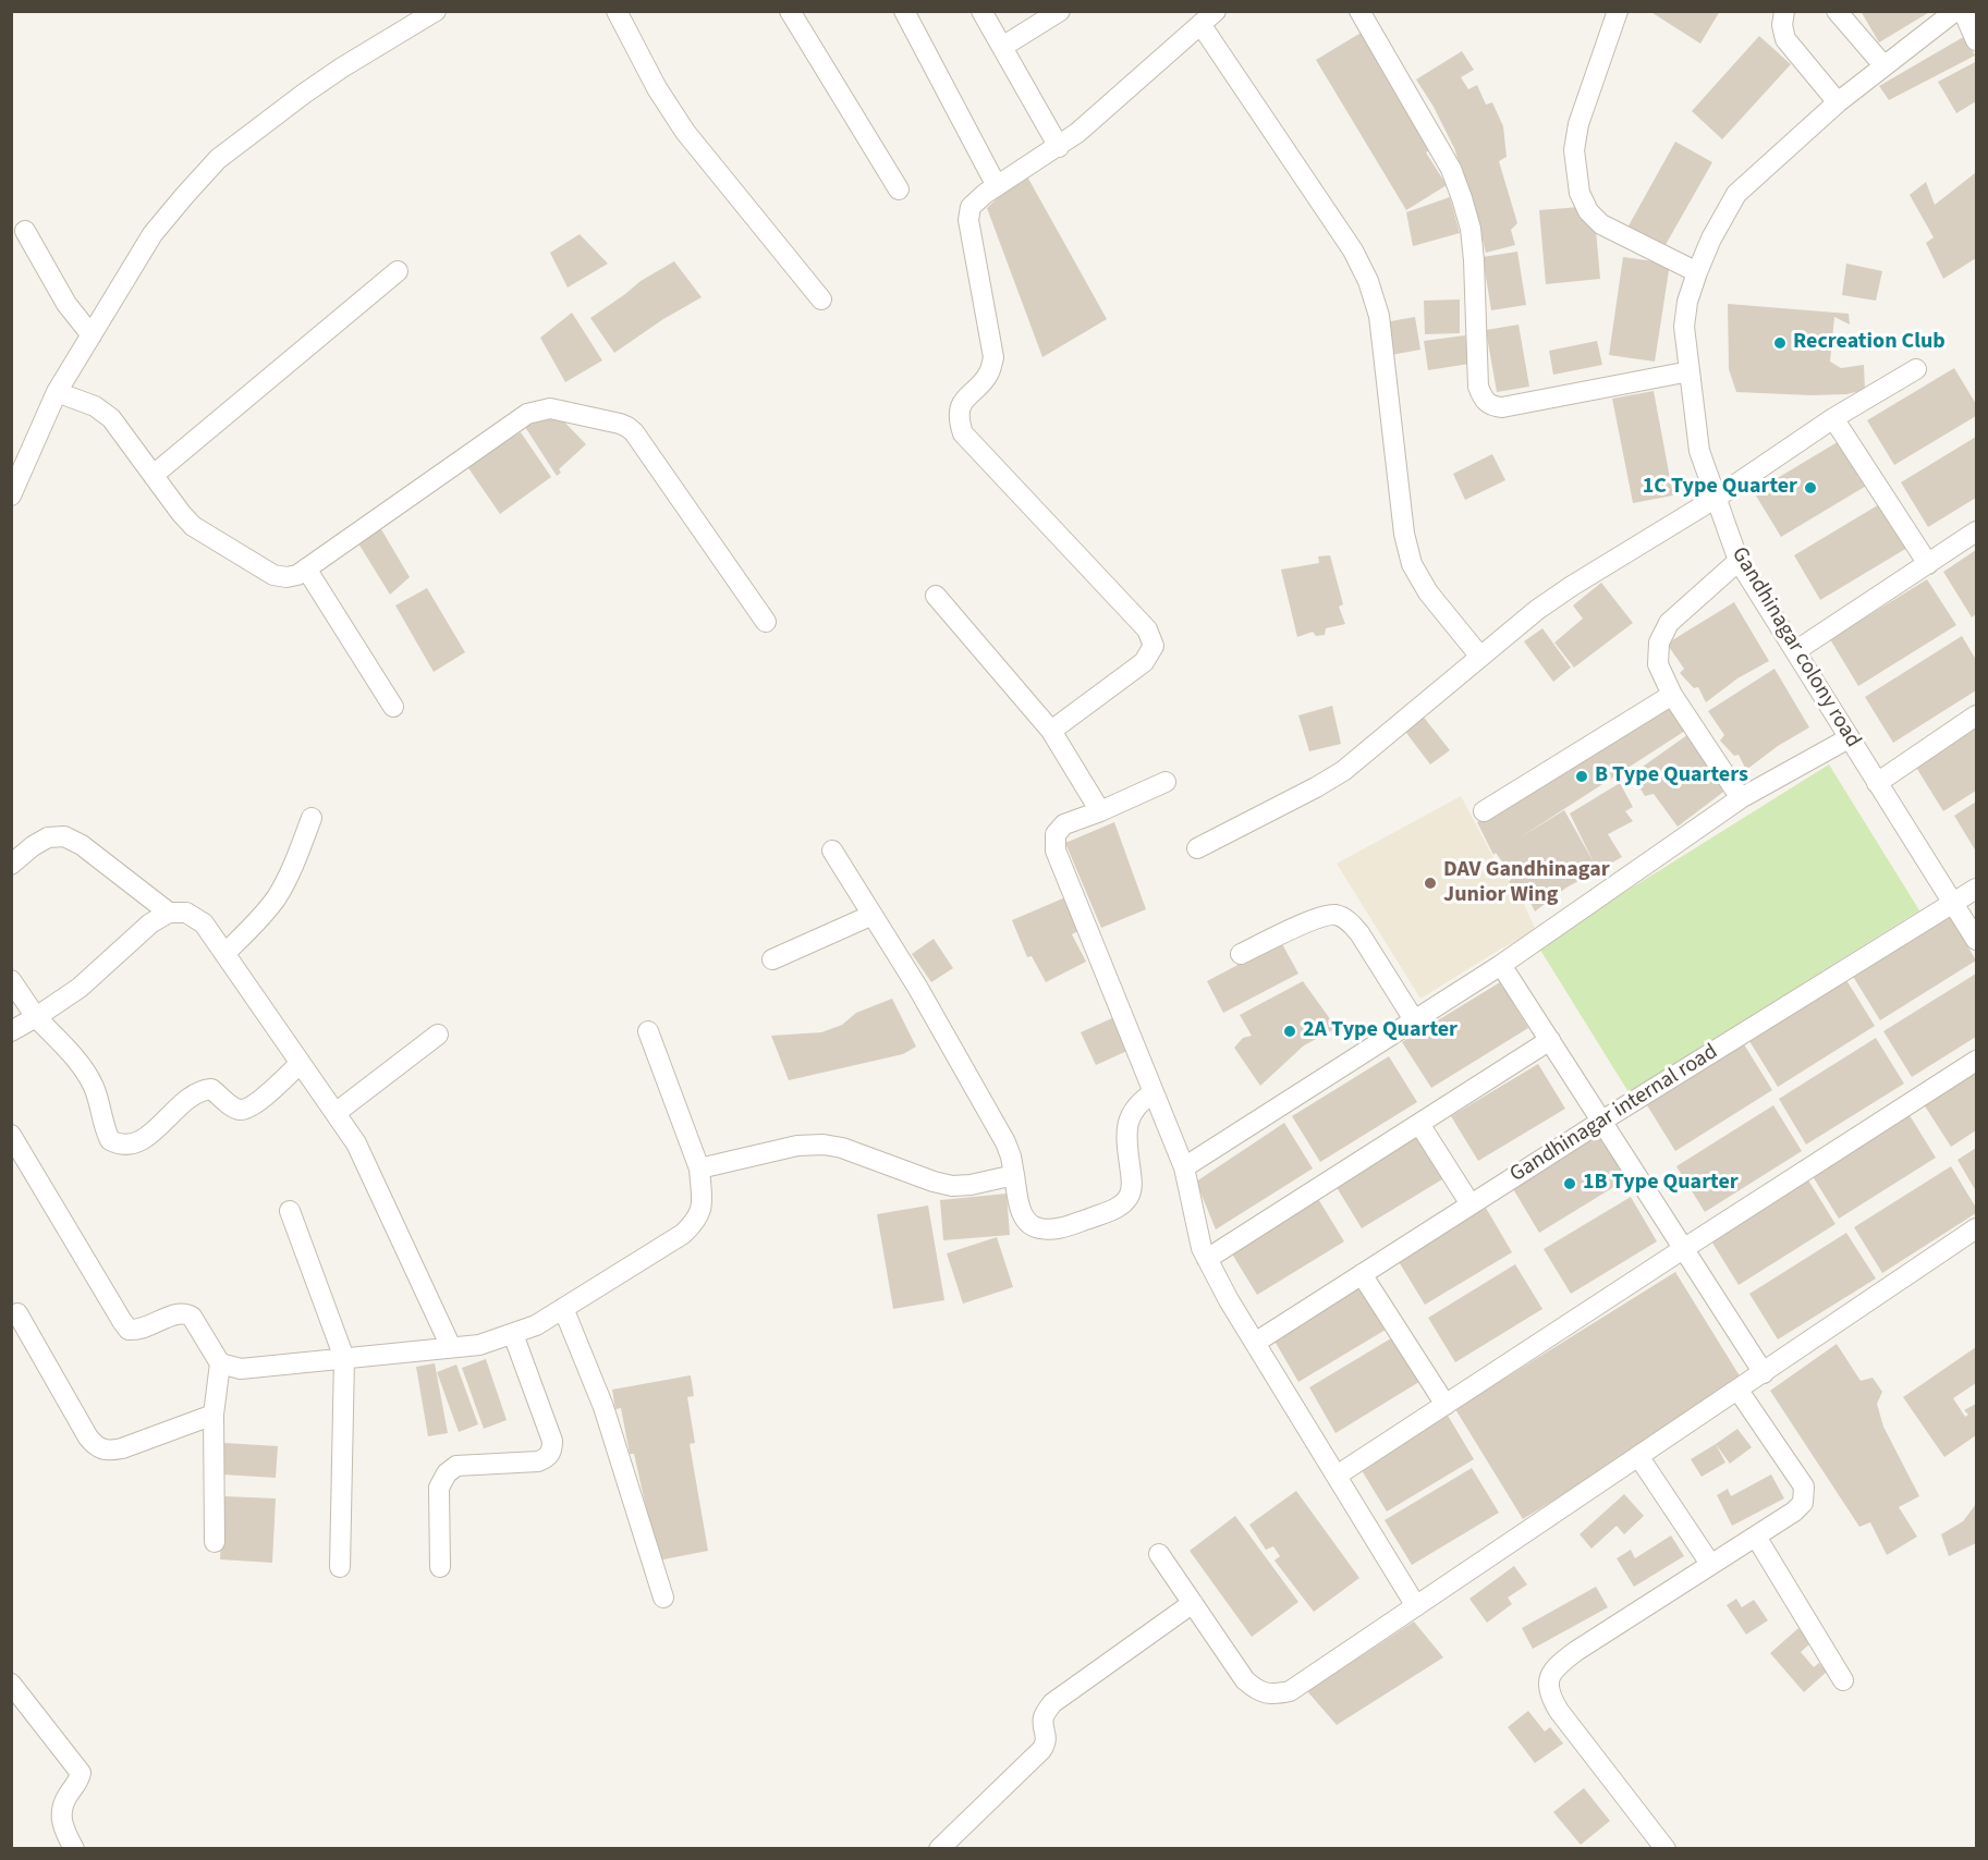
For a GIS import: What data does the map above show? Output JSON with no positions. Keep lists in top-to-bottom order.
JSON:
{
  "streets": {
    "street": ["Gandhinagar colony road", "Gandhinagar internal road"]
  },
  "crossings": [
    ["Gandhinagar colony road", "Gandhinagar internal road"]
  ],
  "places": [
    "Recreation Club",
    "1C Type Quarter",
    "B Type Quarters",
    "DAV Gandhinagar Junior Wing",
    "2A Type Quarter",
    "1B Type Quarter"
  ]
}
